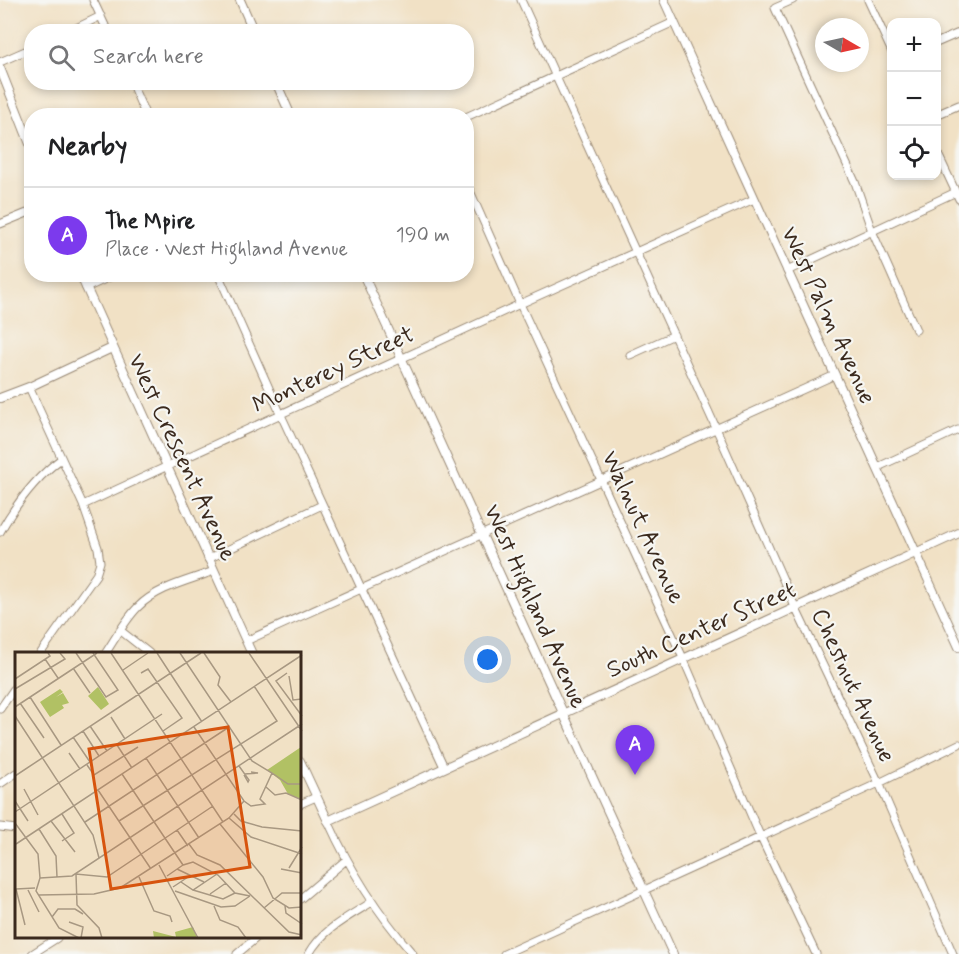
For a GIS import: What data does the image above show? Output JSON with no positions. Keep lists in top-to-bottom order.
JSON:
{
  "streets": {
    "street": [
      "West Palm Avenue",
      "Monterey Street",
      "West Crescent Avenue",
      "Walnut Avenue",
      "West Highland Avenue",
      "South Center Street",
      "Chestnut Avenue"
    ]
  },
  "crossings": [
    ["West Palm Avenue", "Monterey Street"],
    ["West Palm Avenue", "South Center Street"],
    ["Monterey Street", "West Crescent Avenue"],
    ["Monterey Street", "Walnut Avenue"],
    ["Monterey Street", "West Highland Avenue"],
    ["Monterey Street", "Chestnut Avenue"],
    ["Walnut Avenue", "South Center Street"],
    ["West Highland Avenue", "South Center Street"],
    ["South Center Street", "Chestnut Avenue"]
  ],
  "north": "right",
  "page": {
    "map_buttons": ["+", "−"],
    "search": "Search here",
    "heading": "Nearby",
    "list": [
      {
        "mark": "A",
        "name": "The Mpire",
        "note": "Place · West Highland Avenue",
        "value": "190 m"
      }
    ],
    "pins": "A"
  }
}
